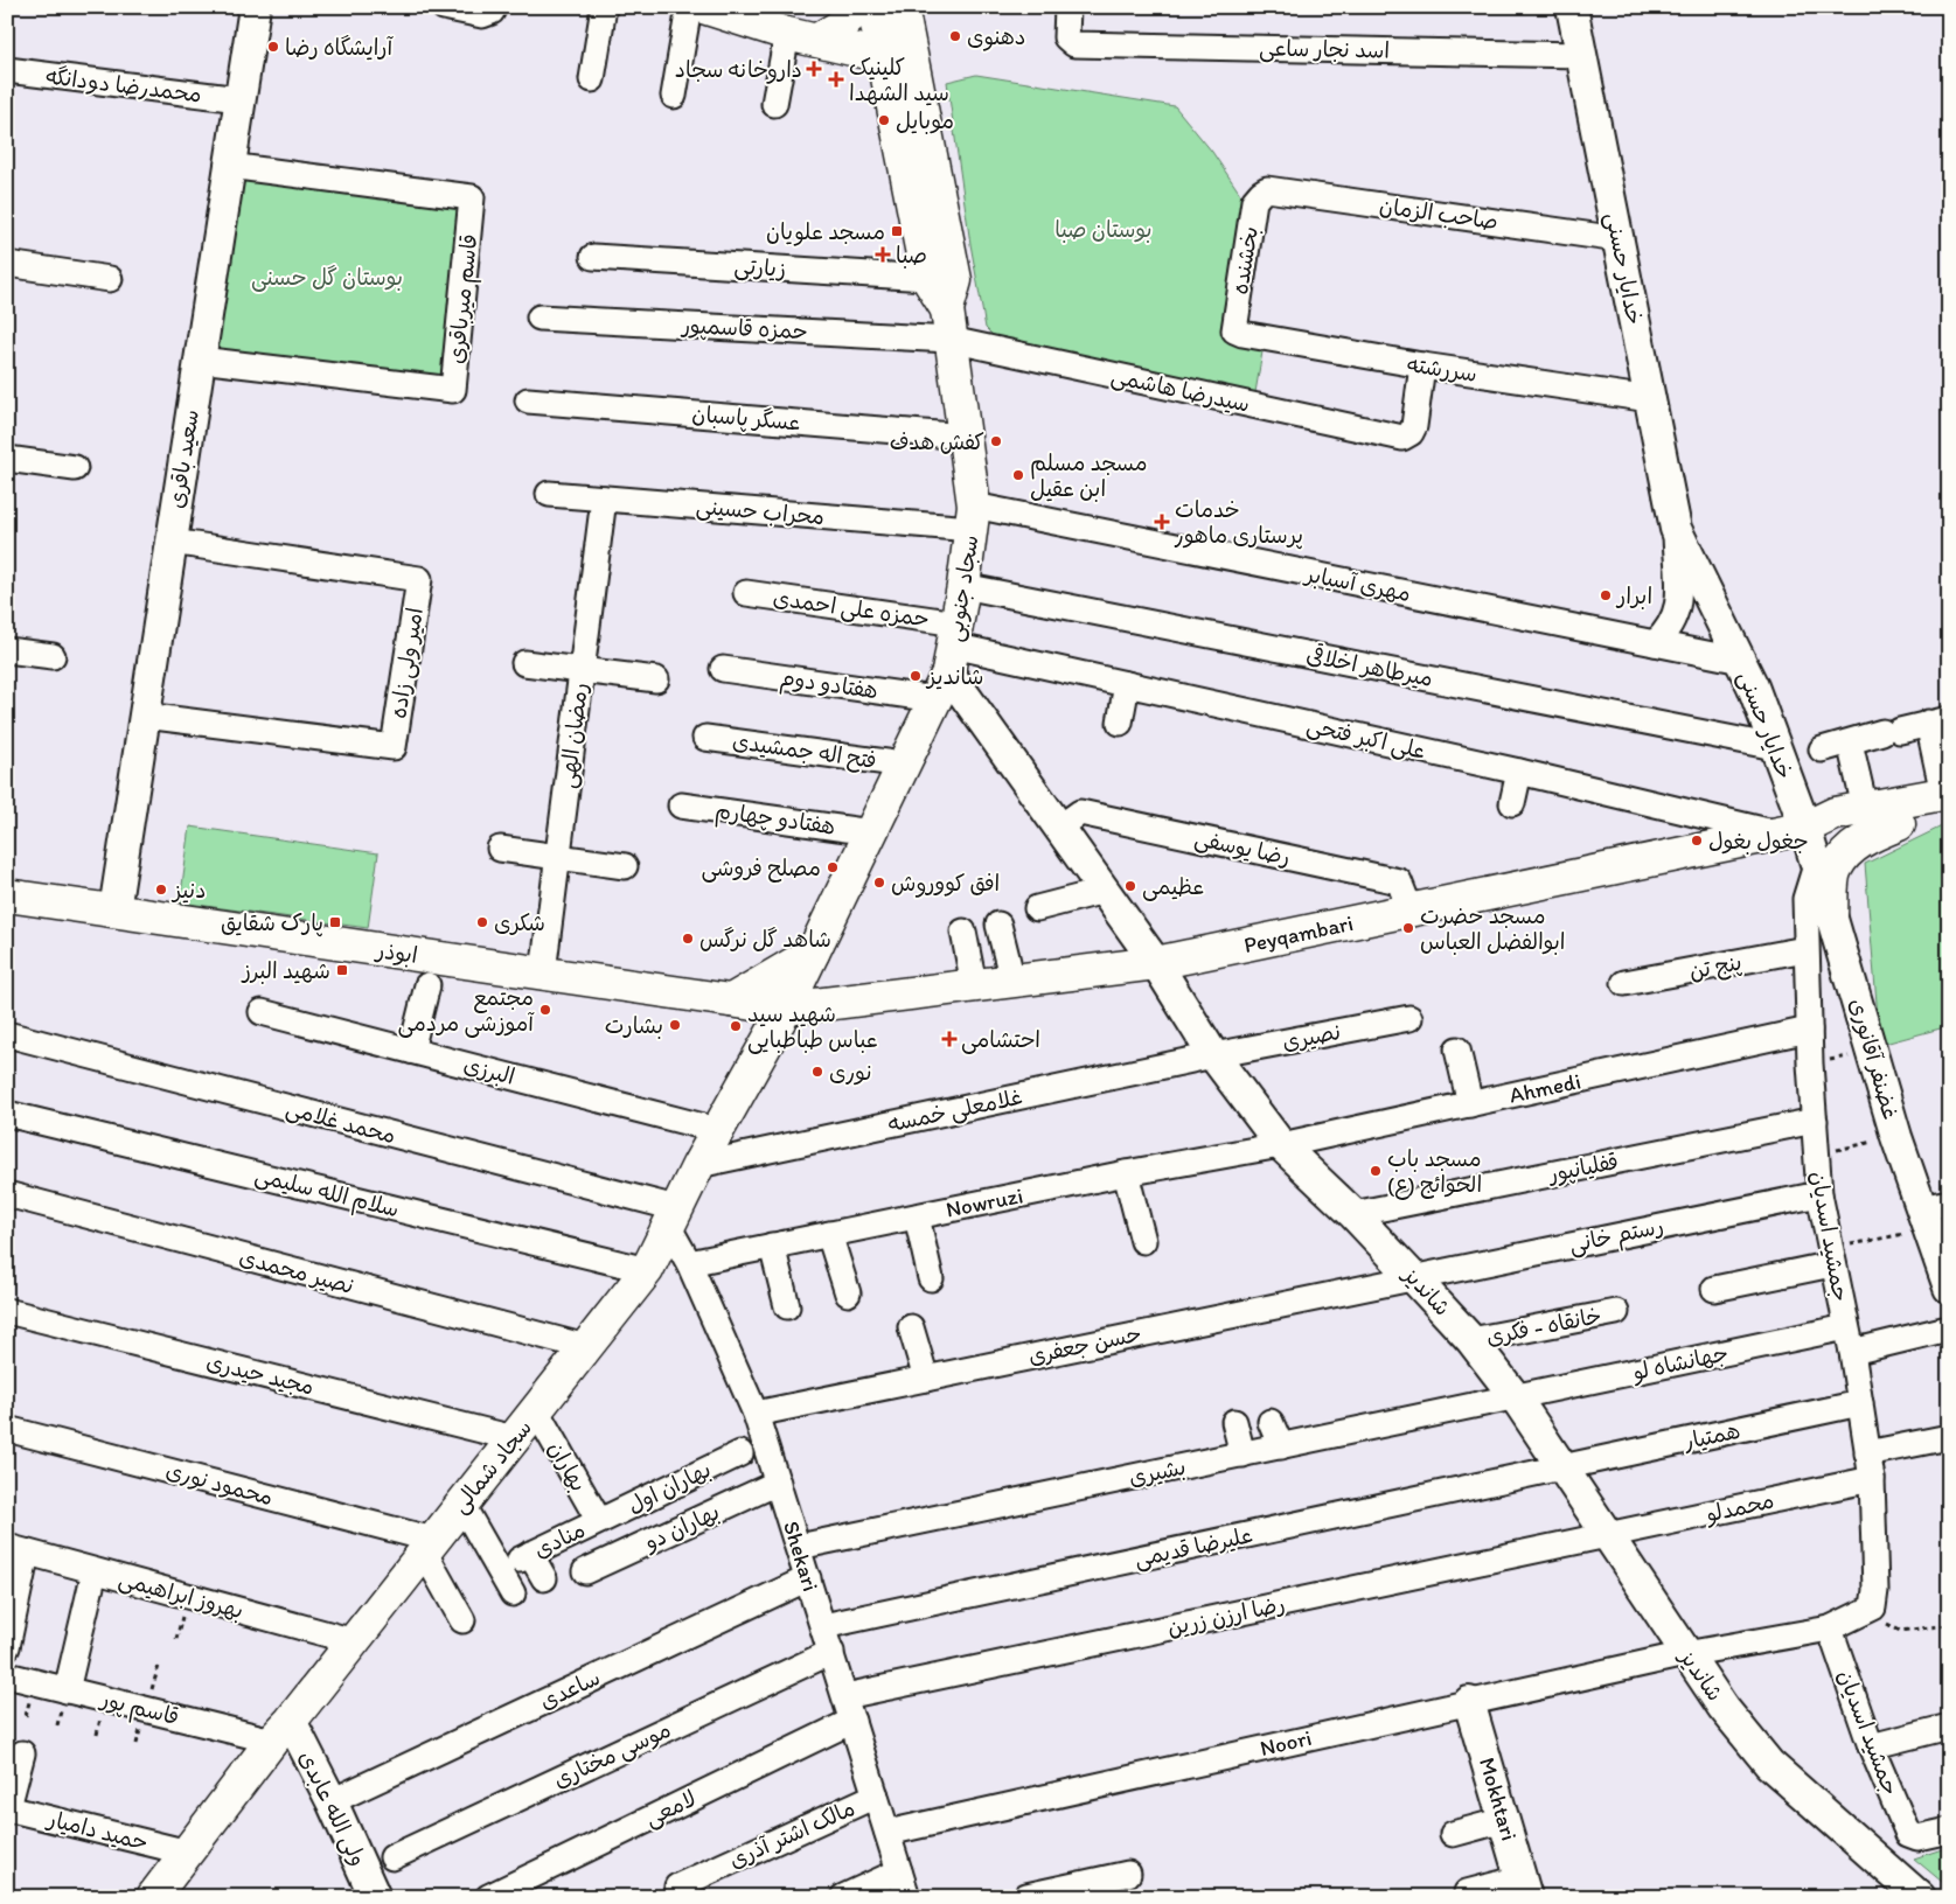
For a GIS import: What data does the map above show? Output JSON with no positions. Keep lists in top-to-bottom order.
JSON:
{
  "streets": {
    "main road": [
      "سجاد جنوبی",
      "Peyqambari",
      "ابوذر",
      "سجاد شمالی"
    ],
    "street": [
      "اسد نجار ساعی",
      "محمدرضا دودانگه",
      "صاحب الزمان",
      "بخشنده",
      "زیارتی",
      "خدایار حسنی",
      "قاسم میرباقری",
      "حمزه قاسمپور",
      "سررشته",
      "سیدرضا هاشمی",
      "عسگر پاسبان",
      "سعید باقری",
      "محراب حسینی",
      "مهری آسیابر",
      "حمزه علی احمدی",
      "امیر ولی زاده",
      "میرطاهر اخلاقی",
      "هفتادو دوم",
      "رمضان الهی",
      "علی اکبر فتحی",
      "فتح اله جمشیدی",
      "هفتادو چهارم",
      "رضا یوسفی",
      "پنج تن",
      "نصیری",
      "غضنفر آقانوری",
      "البرزی",
      "Ahmedi",
      "غلامعلی خمسه",
      "محمد غلامی",
      "قفلیانپور",
      "سلام الله سلیمی",
      "Nowruzi",
      "رستم خانی",
      "جمشید اسدیان",
      "نصیر محمدی",
      "شاندیز",
      "خانقاه - فکری",
      "حسن جعفری",
      "جهانشاه لو",
      "مجید حیدری",
      "همتیار",
      "بهاران",
      "بشیری",
      "محمود نوری",
      "بهاران اول",
      "محمدلو",
      "بهاران دو",
      "منادی",
      "علیرضا قدیمی",
      "Shekari",
      "بهروز ابراهیمی",
      "رضا ارزن زرین",
      "ساعدی",
      "قاسم پور",
      "Noori",
      "موسی مختاری",
      "Mokhtari",
      "ولی الله عابدی",
      "لامعی",
      "حمید دامیار",
      "مالک اشتر آذری"
    ]
  },
  "crossings": [
    ["اسد نجار ساعی", "خدایار حسنی"],
    ["محمدرضا دودانگه", "سعید باقری"],
    ["صاحب الزمان", "بخشنده"],
    ["صاحب الزمان", "خدایار حسنی"],
    ["بخشنده", "سررشته"],
    ["زیارتی", "سجاد جنوبی"],
    ["خدایار حسنی", "سررشته"],
    ["خدایار حسنی", "مهری آسیابر"],
    ["خدایار حسنی", "میرطاهر اخلاقی"],
    ["خدایار حسنی", "علی اکبر فتحی"],
    ["خدایار حسنی", "Peyqambari"],
    ["خدایار حسنی", "غضنفر آقانوری"],
    ["قاسم میرباقری", "سعید باقری"],
    ["حمزه قاسمپور", "سیدرضا هاشمی"],
    ["حمزه قاسمپور", "سجاد جنوبی"],
    ["سررشته", "سیدرضا هاشمی"],
    ["سیدرضا هاشمی", "سجاد جنوبی"],
    ["عسگر پاسبان", "سجاد جنوبی"],
    ["سعید باقری", "امیر ولی زاده"],
    ["سعید باقری", "ابوذر"],
    ["محراب حسینی", "مهری آسیابر"],
    ["محراب حسینی", "سجاد جنوبی"],
    ["محراب حسینی", "رمضان الهی"],
    ["مهری آسیابر", "سجاد جنوبی"],
    ["سجاد جنوبی", "حمزه علی احمدی"],
    ["سجاد جنوبی", "میرطاهر اخلاقی"],
    ["سجاد جنوبی", "هفتادو دوم"],
    ["سجاد جنوبی", "علی اکبر فتحی"],
    ["سجاد جنوبی", "فتح اله جمشیدی"],
    ["سجاد جنوبی", "هفتادو چهارم"],
    ["سجاد جنوبی", "Peyqambari"],
    ["سجاد جنوبی", "ابوذر"],
    ["سجاد جنوبی", "شاندیز"],
    ["سجاد جنوبی", "سجاد شمالی"],
    ["حمزه علی احمدی", "هفتادو دوم"],
    ["حمزه علی احمدی", "علی اکبر فتحی"],
    ["حمزه علی احمدی", "شاندیز"],
    ["هفتادو دوم", "علی اکبر فتحی"],
    ["هفتادو دوم", "شاندیز"],
    ["رمضان الهی", "ابوذر"],
    ["علی اکبر فتحی", "Peyqambari"],
    ["علی اکبر فتحی", "غضنفر آقانوری"],
    ["علی اکبر فتحی", "شاندیز"],
    ["رضا یوسفی", "Peyqambari"],
    ["رضا یوسفی", "شاندیز"],
    ["Peyqambari", "ابوذر"],
    ["Peyqambari", "غضنفر آقانوری"],
    ["Peyqambari", "شاندیز"],
    ["Peyqambari", "سجاد شمالی"],
    ["ابوذر", "سجاد شمالی"],
    ["پنج تن", "جمشید اسدیان"],
    ["نصیری", "غلامعلی خمسه"],
    ["نصیری", "شاندیز"],
    ["غضنفر آقانوری", "جمشید اسدیان"],
    ["البرزی", "سجاد شمالی"],
    ["Ahmedi", "Nowruzi"],
    ["Ahmedi", "جمشید اسدیان"],
    ["Ahmedi", "شاندیز"],
    ["غلامعلی خمسه", "شاندیز"],
    ["غلامعلی خمسه", "سجاد شمالی"],
    ["محمد غلامی", "سجاد شمالی"],
    ["محمد غلامی", "Shekari"],
    ["قفلیانپور", "جمشید اسدیان"],
    ["قفلیانپور", "شاندیز"],
    ["سلام الله سلیمی", "سجاد شمالی"],
    ["Nowruzi", "شاندیز"],
    ["Nowruzi", "Shekari"],
    ["رستم خانی", "جمشید اسدیان"],
    ["رستم خانی", "شاندیز"],
    ["رستم خانی", "حسن جعفری"],
    ["جمشید اسدیان", "جهانشاه لو"],
    ["جمشید اسدیان", "همتیار"],
    ["جمشید اسدیان", "محمدلو"],
    ["جمشید اسدیان", "Noori"],
    ["نصیر محمدی", "سجاد شمالی"],
    ["شاندیز", "خانقاه - فکری"],
    ["شاندیز", "حسن جعفری"],
    ["شاندیز", "جهانشاه لو"],
    ["شاندیز", "همتیار"],
    ["شاندیز", "بشیری"],
    ["شاندیز", "محمدلو"],
    ["شاندیز", "علیرضا قدیمی"],
    ["شاندیز", "رضا ارزن زرین"],
    ["شاندیز", "Noori"],
    ["حسن جعفری", "Shekari"],
    ["جهانشاه لو", "بشیری"],
    ["مجید حیدری", "سجاد شمالی"],
    ["همتیار", "علیرضا قدیمی"],
    ["سجاد شمالی", "بهاران"],
    ["سجاد شمالی", "محمود نوری"],
    ["سجاد شمالی", "Shekari"],
    ["سجاد شمالی", "بهروز ابراهیمی"],
    ["سجاد شمالی", "قاسم پور"],
    ["سجاد شمالی", "ولی الله عابدی"],
    ["سجاد شمالی", "حمید دامیار"],
    ["بهاران", "بهاران اول"],
    ["بهاران", "منادی"],
    ["بشیری", "Shekari"],
    ["بهاران اول", "منادی"],
    ["محمدلو", "رضا ارزن زرین"],
    ["بهاران دو", "Shekari"],
    ["علیرضا قدیمی", "Shekari"],
    ["Shekari", "رضا ارزن زرین"],
    ["Shekari", "ساعدی"],
    ["Shekari", "Noori"],
    ["Shekari", "موسی مختاری"],
    ["Shekari", "لامعی"],
    ["Shekari", "مالک اشتر آذری"],
    ["ساعدی", "ولی الله عابدی"],
    ["قاسم پور", "ولی الله عابدی"],
    ["Noori", "Mokhtari"]
  ],
  "parks": ["بوستان صبا", "بوستان گل حسنی"],
  "places": {
    "other": [
      "دهنوی",
      "آرایشگاه رضا",
      "موبایل",
      "کفش هدف",
      "مسجد مسلم ابن عقیل",
      "ابرار",
      "شاندیز",
      "جغول بغول",
      "مصلح فروشی",
      "افق کووروش",
      "عظیمی",
      "دنیز",
      "شکری",
      "مسجد حضرت ابوالفضل العباس",
      "شاهد گل نرگس",
      "مجتمع آموزشی مردمی",
      "بشارت",
      "شهید سید عباس طباطبایی",
      "نوری",
      "مسجد باب الحوائج (ع)"
    ],
    "health": [
      "داروخانه سجاد",
      "کلینیک سید الشهدا",
      "صبا",
      "خدمات پرستاری ماهور",
      "احتشامی"
    ],
    "transit": ["مسجد علویان", "پارک شقایق", "شهید البرز"]
  }
}
